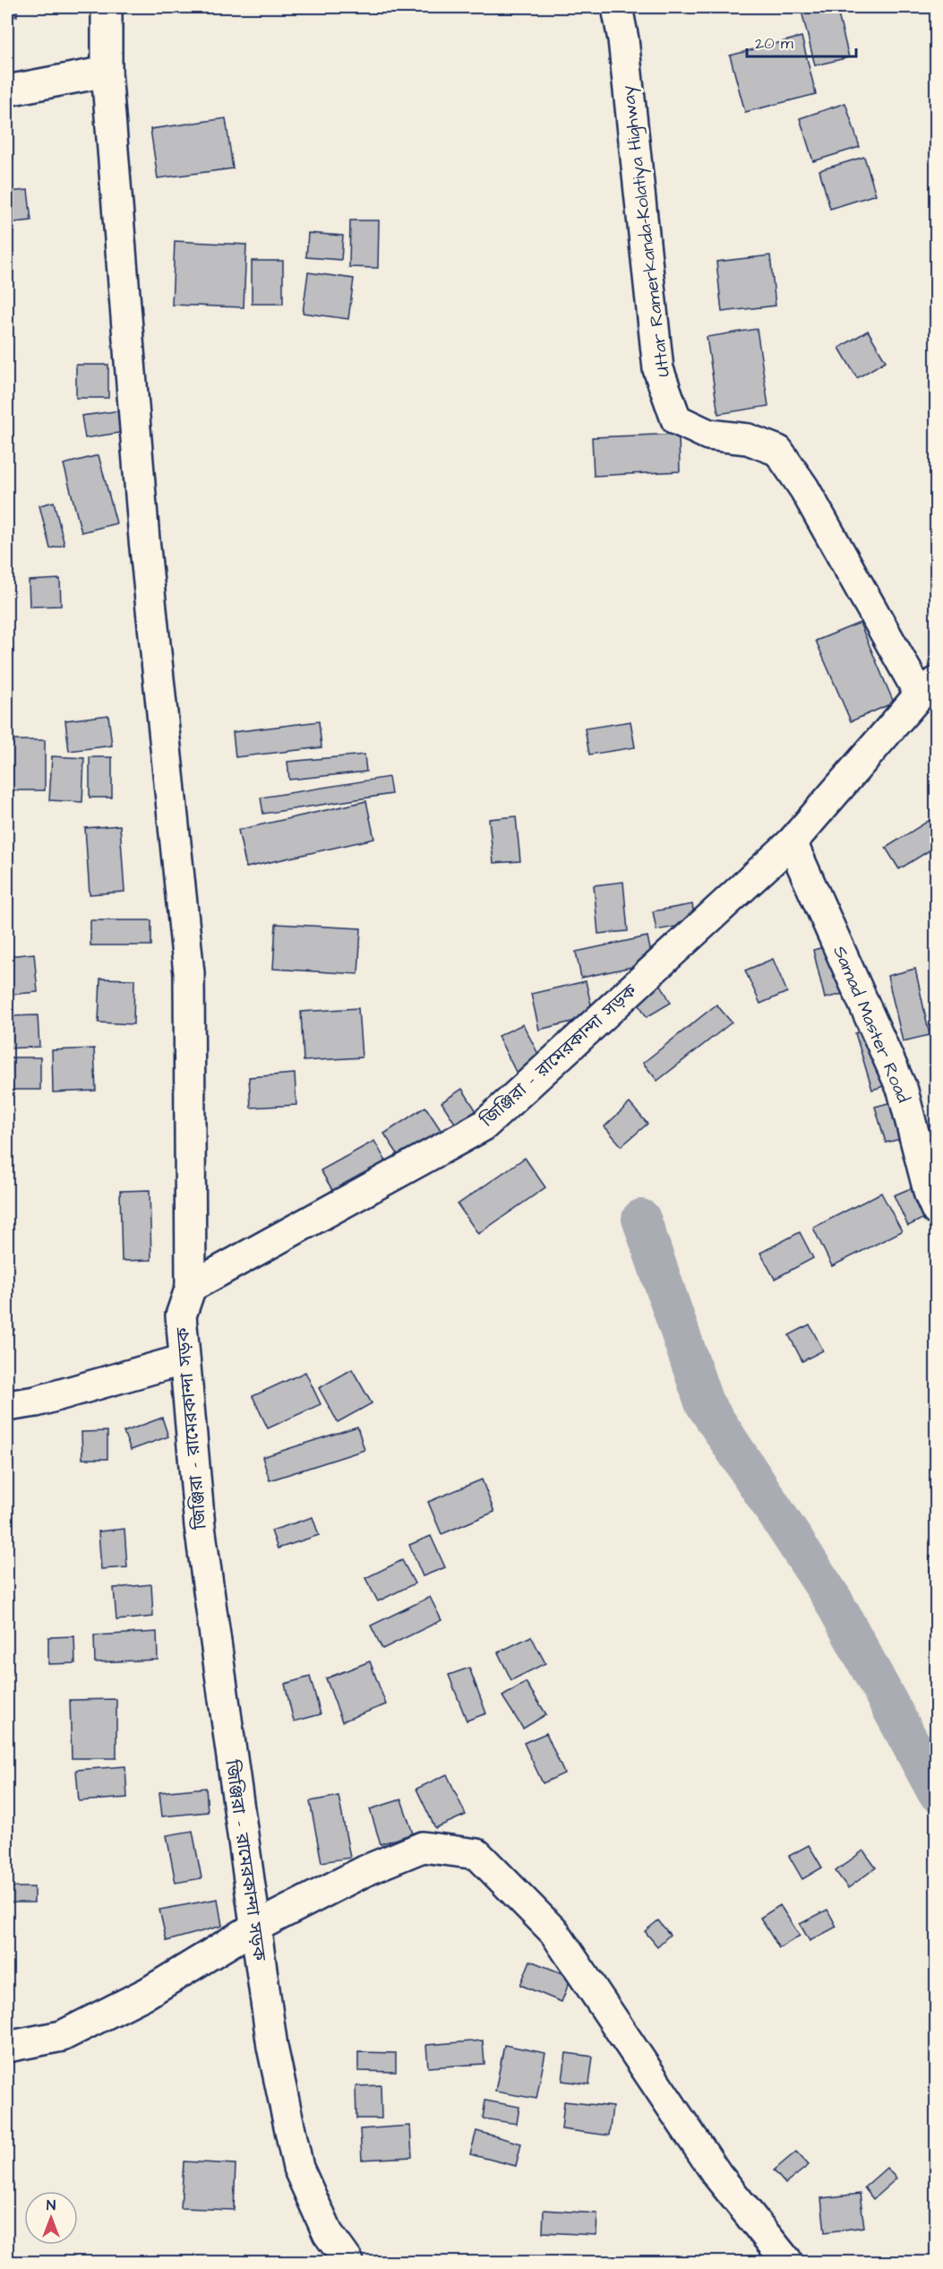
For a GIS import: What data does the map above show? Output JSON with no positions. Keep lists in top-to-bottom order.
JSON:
{
  "streets": {
    "street": ["Uttar Ramerkanda-Kolatiya Highway", "Samad Master Road", "জিঞ্জিরা - রামেরকান্দা সড়ক"]
  },
  "crossings": [
    ["Uttar Ramerkanda-Kolatiya Highway", "জিঞ্জিরা - রামেরকান্দা সড়ক"],
    ["Samad Master Road", "জিঞ্জিরা - রামেরকান্দা সড়ক"]
  ],
  "scale_bar": "20 m",
  "north": "top"
}
